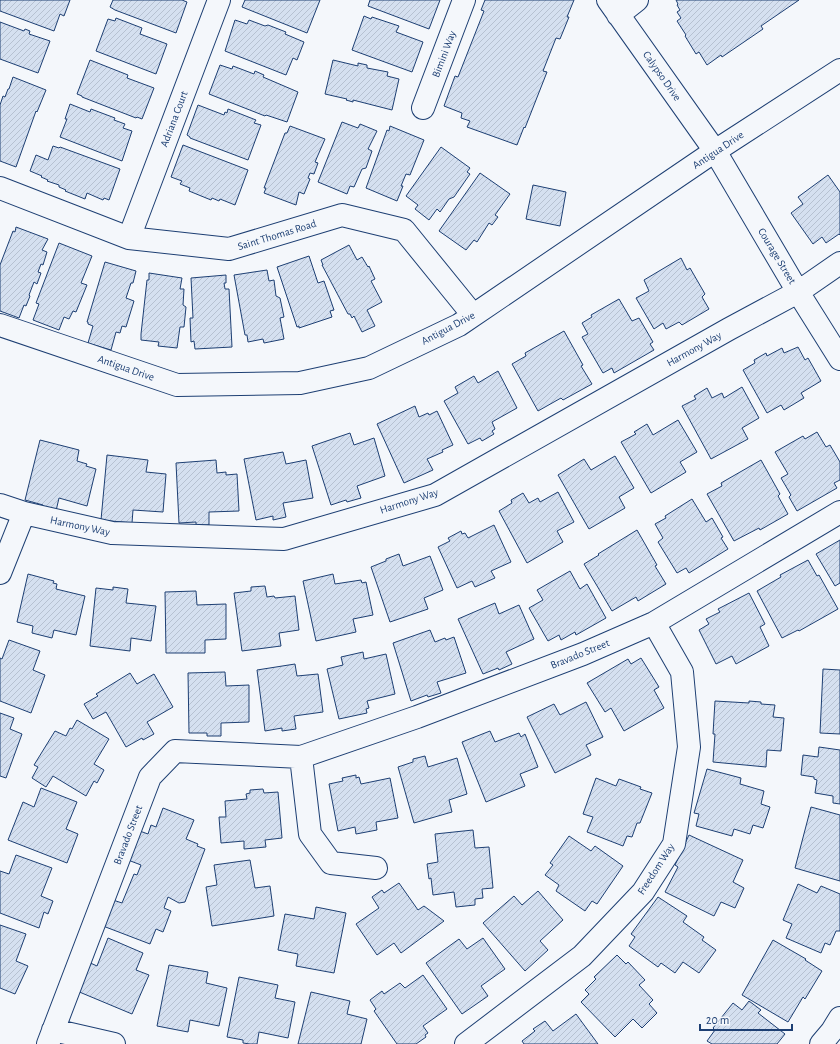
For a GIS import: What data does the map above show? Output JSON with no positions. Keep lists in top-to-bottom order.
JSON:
{
  "streets": {
    "street": [
      "Bimini Way",
      "Calypso Drive",
      "Adriana Court",
      "Antigua Drive",
      "Saint Thomas Road",
      "Courage Street",
      "Harmony Way",
      "Bravado Street",
      "Freedom Way"
    ]
  },
  "crossings": [
    ["Calypso Drive", "Antigua Drive"],
    ["Calypso Drive", "Courage Street"],
    ["Adriana Court", "Saint Thomas Road"],
    ["Antigua Drive", "Saint Thomas Road"],
    ["Antigua Drive", "Courage Street"],
    ["Courage Street", "Harmony Way"],
    ["Bravado Street", "Freedom Way"]
  ],
  "scale_bar": "20 m"
}
